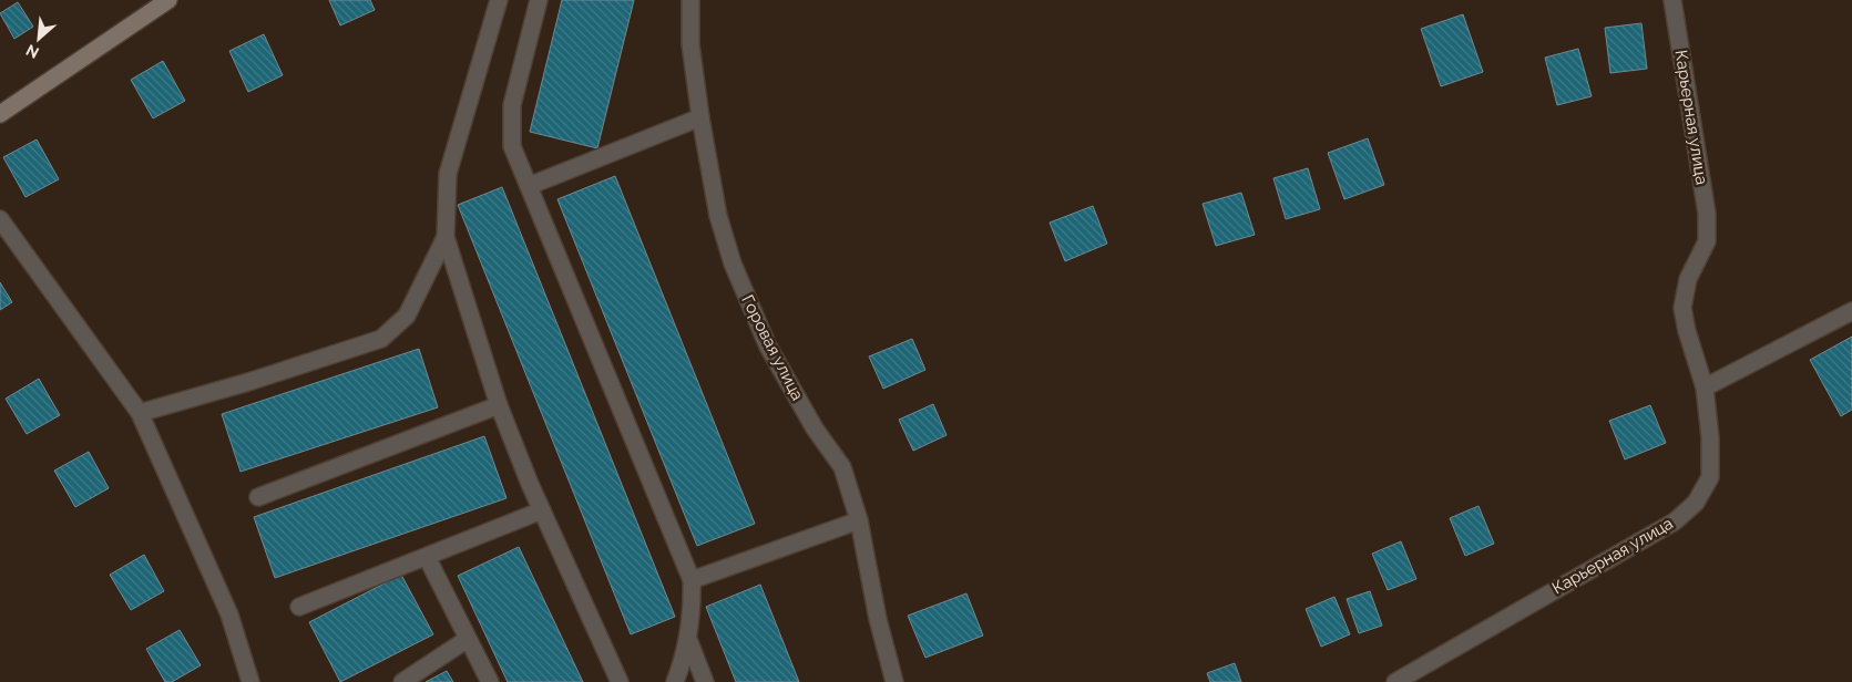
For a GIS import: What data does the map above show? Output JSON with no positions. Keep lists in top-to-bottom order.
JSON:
{
  "streets": {
    "lane": ["Карьерная улица", "Горовая улица"]
  },
  "north": "bottom left"
}
